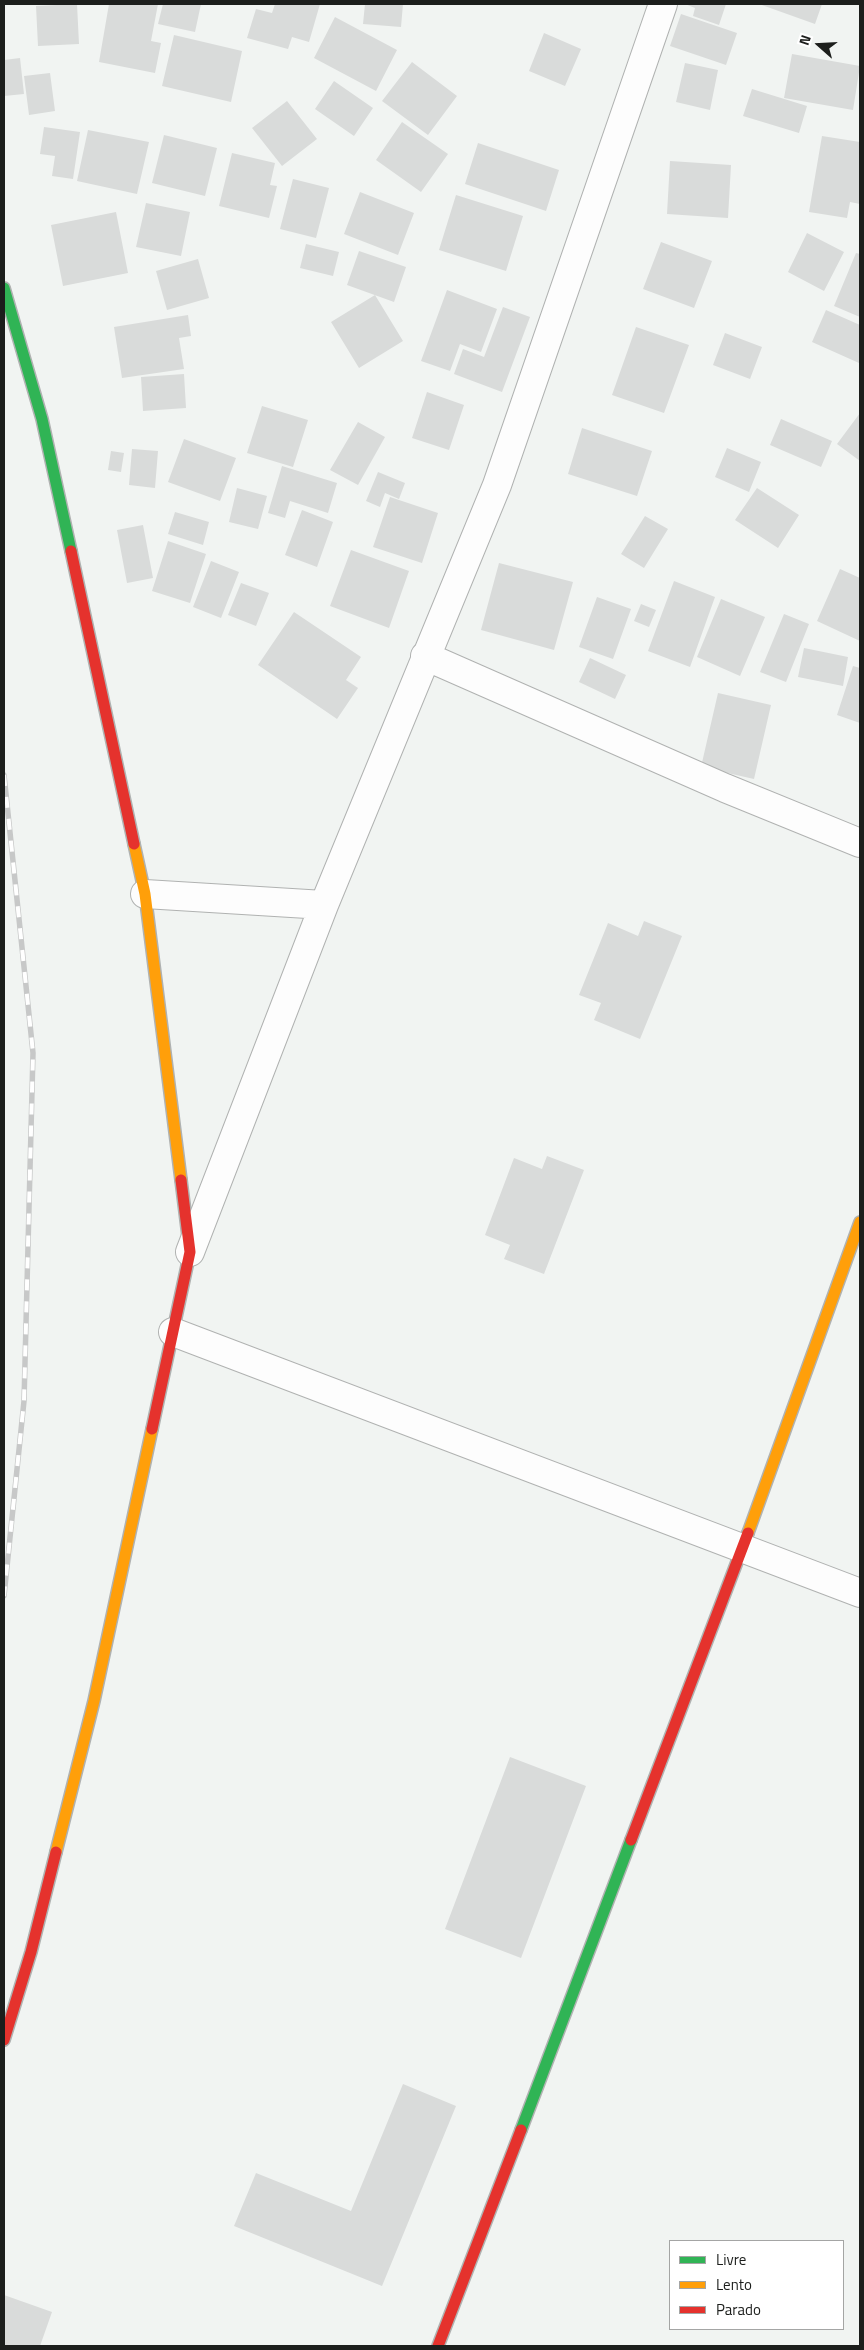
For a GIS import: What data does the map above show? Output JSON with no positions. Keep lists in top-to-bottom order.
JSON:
{
  "legend": ["Livre", "Lento", "Parado"],
  "north": "left"
}
